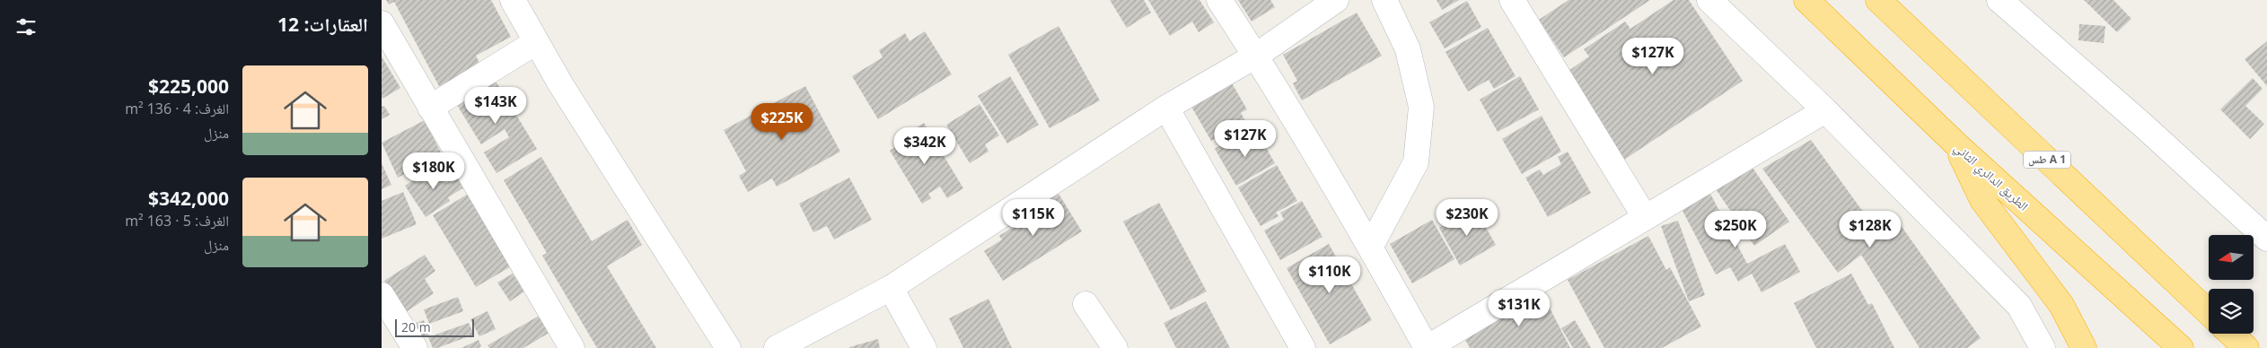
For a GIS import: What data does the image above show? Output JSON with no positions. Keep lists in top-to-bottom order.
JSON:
{
  "streets": {
    "highway": ["طس A 1", "الطريق الدائري الثاني"]
  },
  "scale_bar": "20 m",
  "north": "left",
  "page": {
    "heading": "العقارات: 12",
    "price": [
      "$127K",
      "$143K",
      "$225K",
      "$127K",
      "$342K",
      "$180K",
      "$115K",
      "$230K",
      "$250K",
      "$128K",
      "$110K",
      "$131K"
    ],
    "list": [
      {
        "name": "$225,000",
        "note": "الغرف: 4 · 136 m² · منزل"
      },
      {
        "name": "$342,000",
        "note": "الغرف: 5 · 163 m² · منزل"
      }
    ],
    "scale": "20 m"
  }
}
